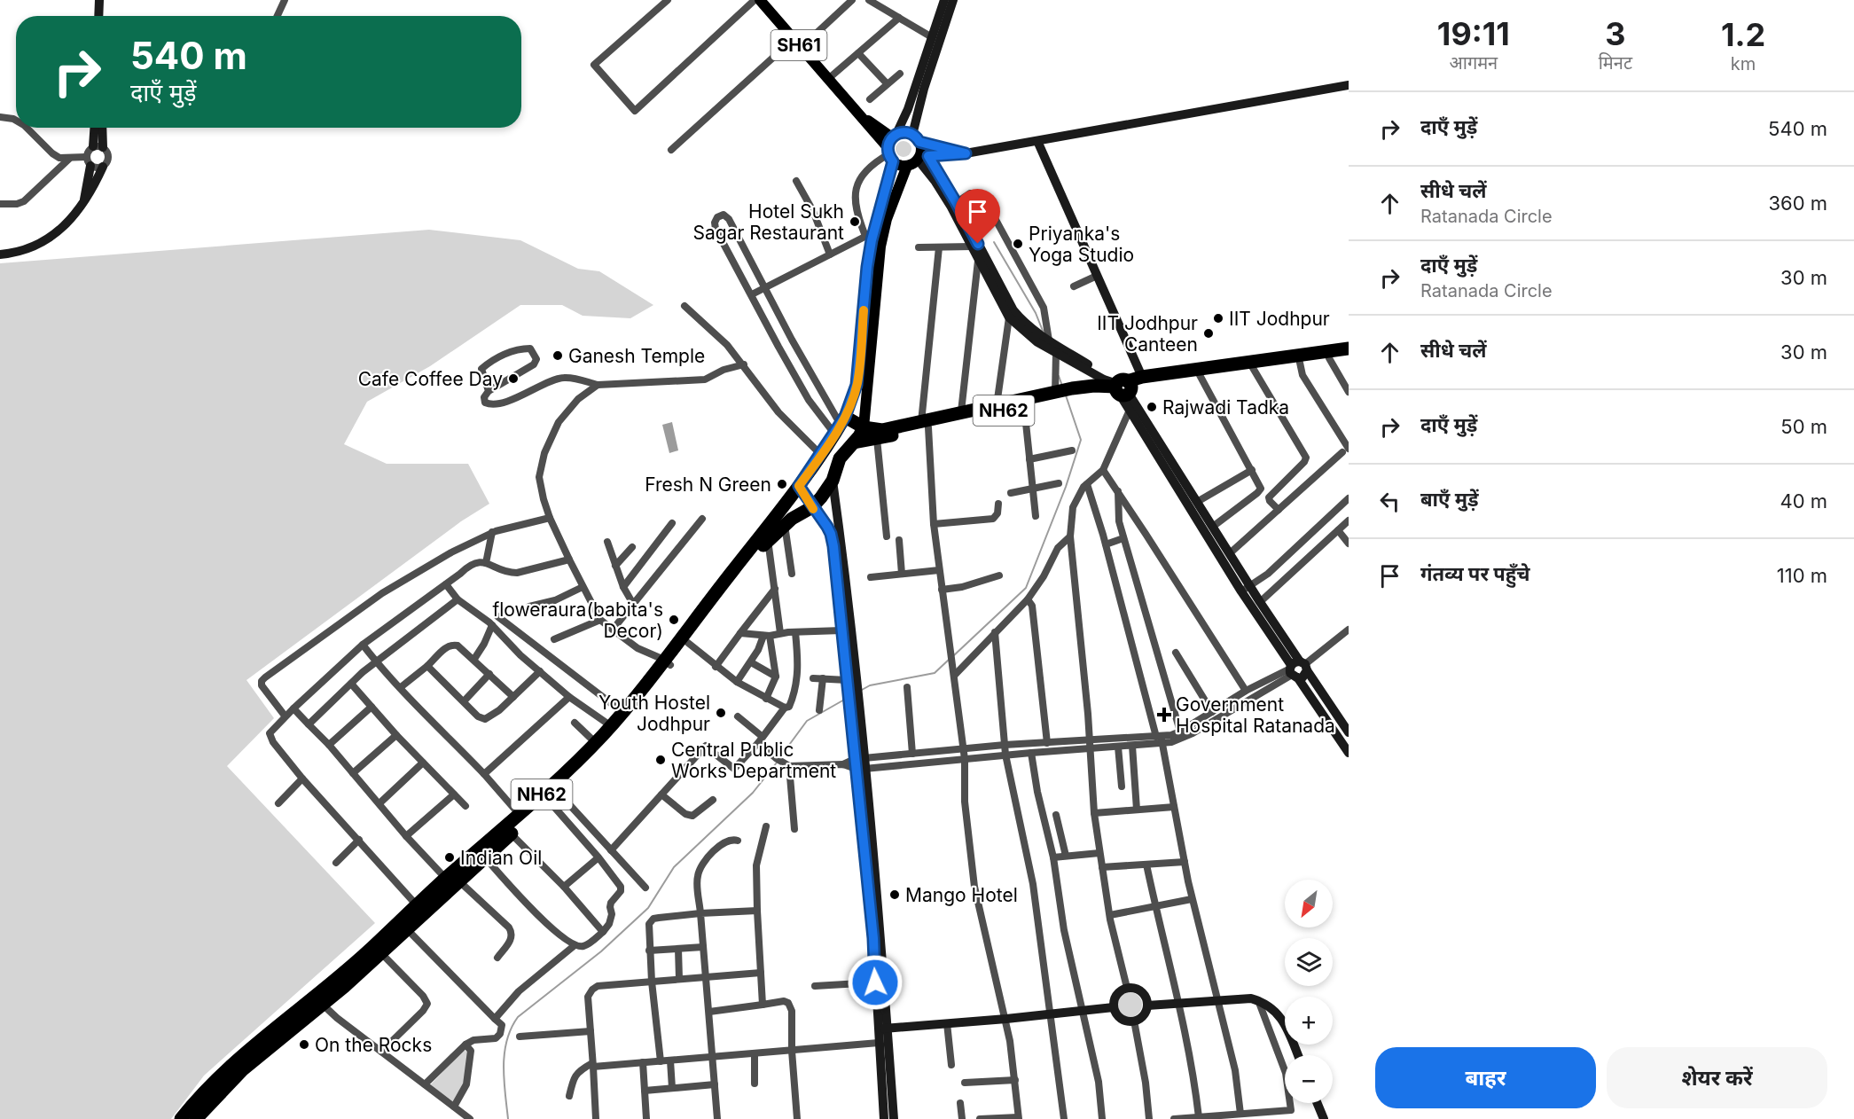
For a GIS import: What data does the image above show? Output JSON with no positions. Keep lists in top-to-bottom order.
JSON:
{
  "streets": {
    "highway": ["NH62"],
    "main road": ["SH61"]
  },
  "places": {
    "other": [
      "Hotel Sukh Sagar Restaurant",
      "Priyanka's Yoga Studio",
      "IIT Jodhpur",
      "IIT Jodhpur Canteen",
      "Ganesh Temple",
      "Cafe Coffee Day",
      "Rajwadi Tadka",
      "Fresh N Green",
      "floweraura(babita's Decor)",
      "Youth Hostel Jodhpur",
      "Central Public Works Department",
      "Indian Oil",
      "Mango Hotel",
      "On the Rocks"
    ],
    "health": ["Government Hospital Ratanada"]
  },
  "north": "bottom left",
  "page": {
    "eta": [
      "19:11",
      "आगमन",
      "3",
      "मिनट",
      "1.2",
      "km"
    ],
    "turn": ["540 m", "दाएँ मुड़ें"],
    "list": [
      {
        "name": "दाएँ मुड़ें",
        "value": "540 m"
      },
      {
        "name": "सीधे चलें",
        "note": "Ratanada Circle",
        "value": "360 m"
      },
      {
        "name": "दाएँ मुड़ें",
        "note": "Ratanada Circle",
        "value": "30 m"
      },
      {
        "name": "सीधे चलें",
        "value": "30 m"
      },
      {
        "name": "दाएँ मुड़ें",
        "value": "50 m"
      },
      {
        "name": "बाएँ मुड़ें",
        "value": "40 m"
      },
      {
        "name": "गंतव्य पर पहुँचे",
        "value": "110 m"
      }
    ],
    "map_buttons": ["+", "−"],
    "buttons": ["बाहर", "शेयर करें"]
  }
}
